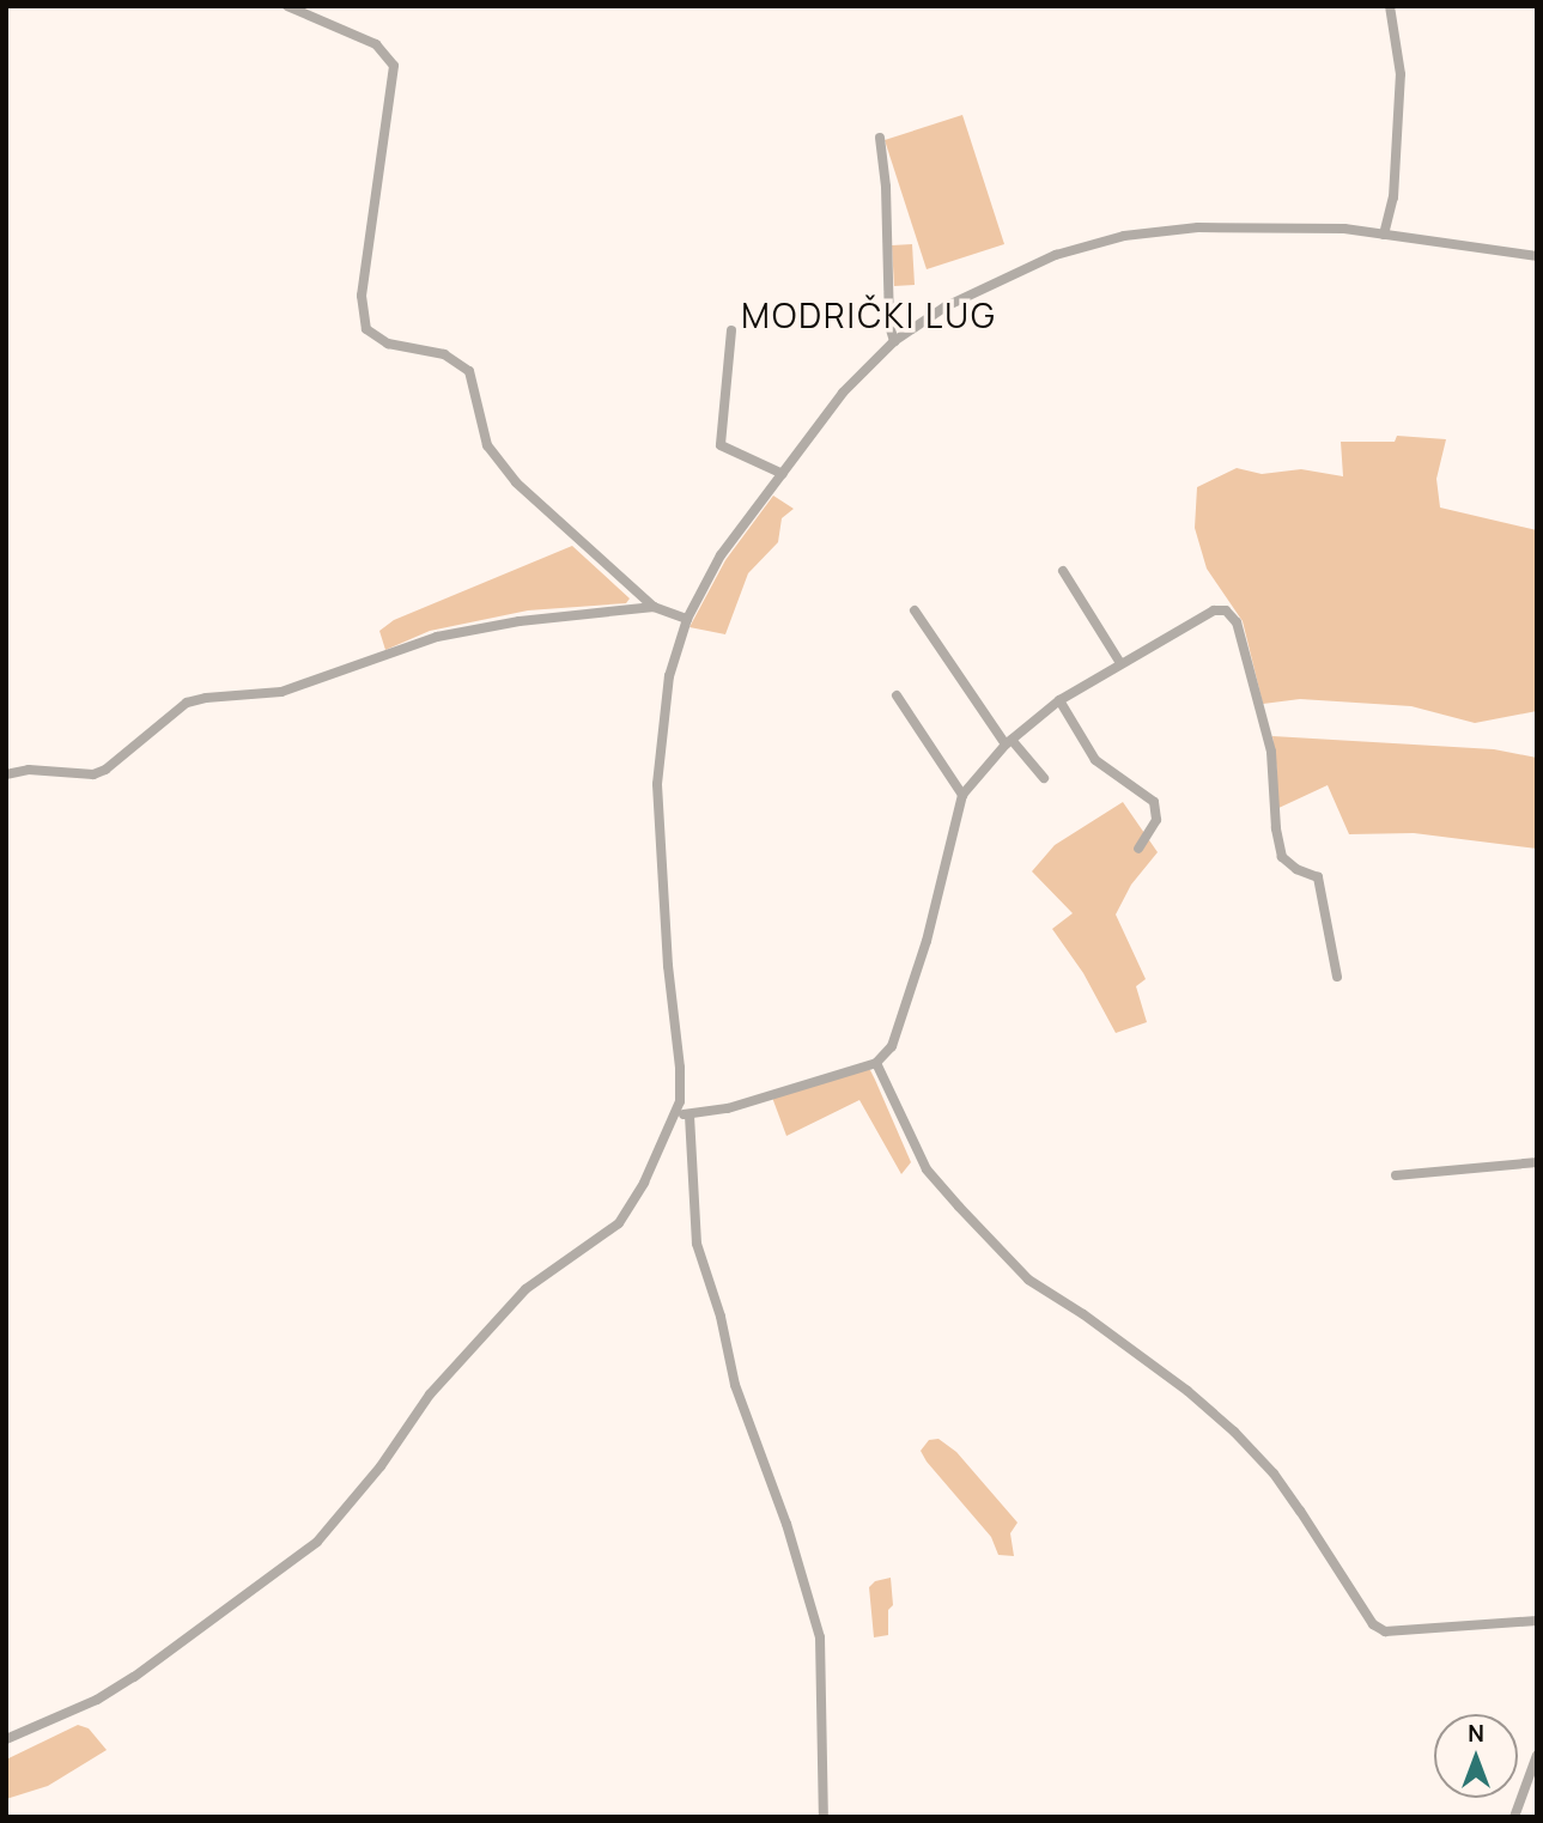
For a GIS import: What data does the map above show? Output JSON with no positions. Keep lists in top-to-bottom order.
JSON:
{
  "districts": ["MODRIČKI LUG"],
  "north": "top"
}
